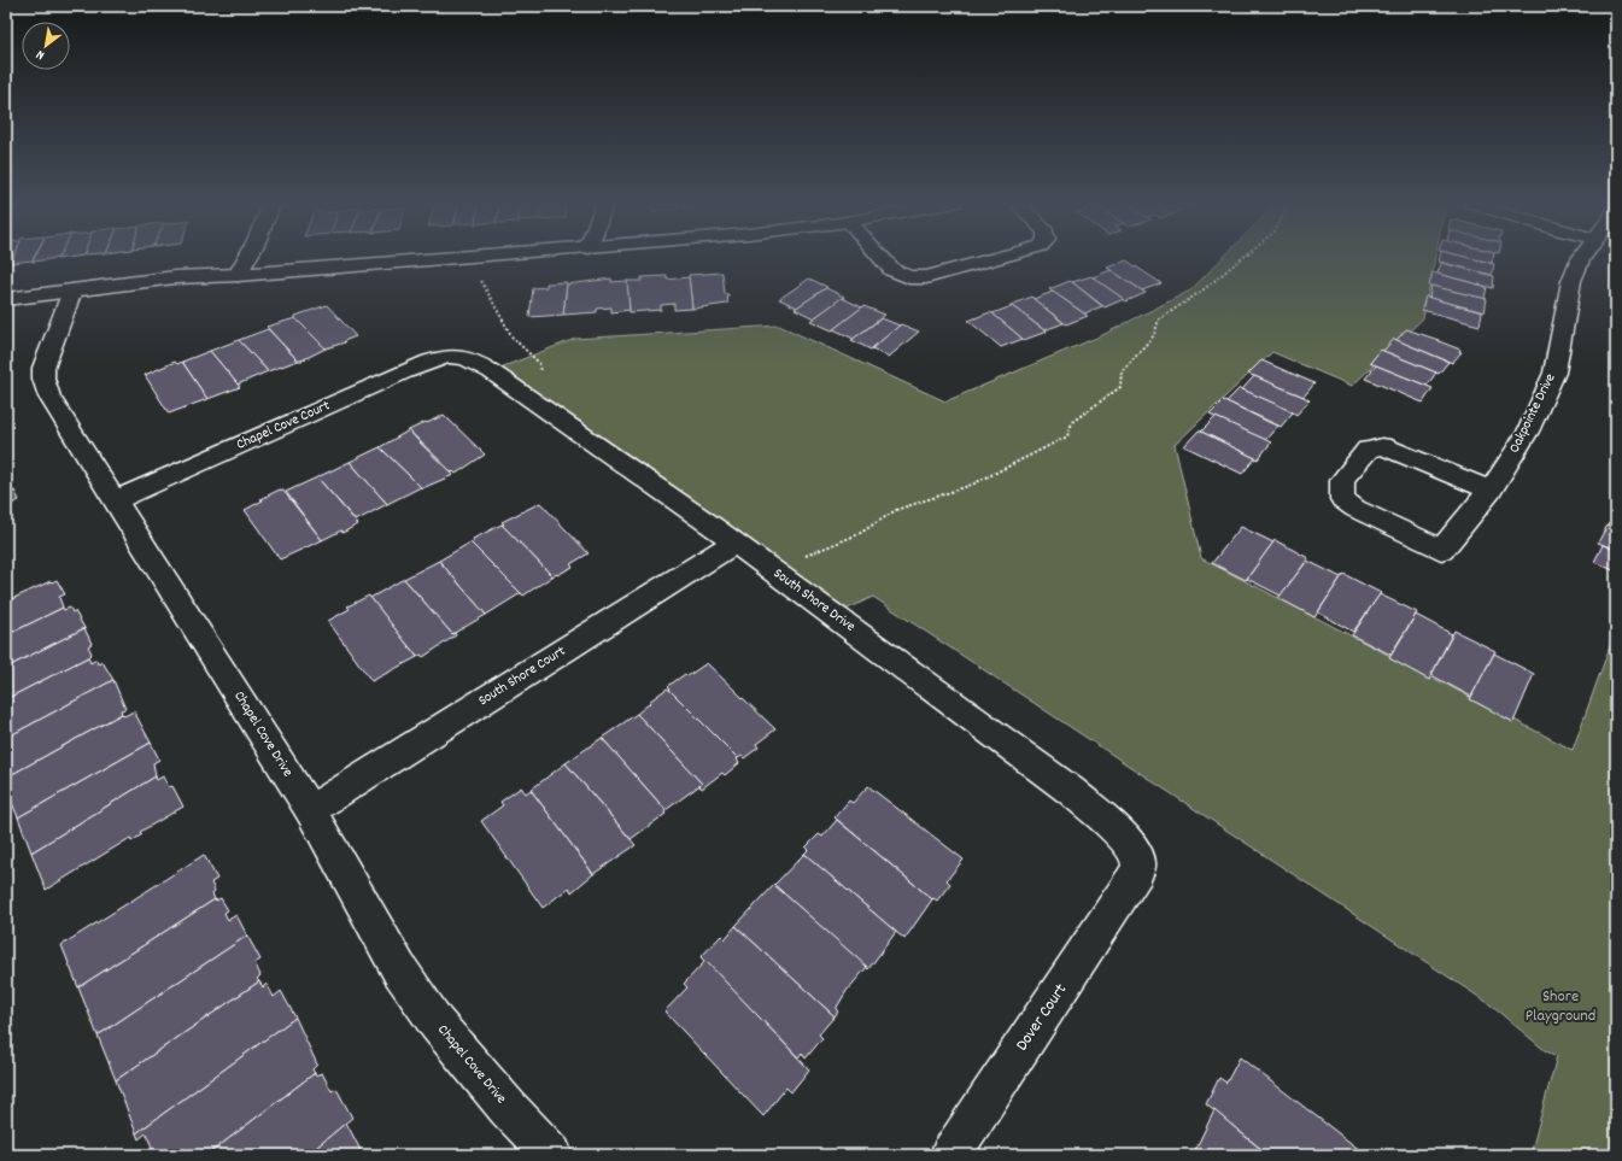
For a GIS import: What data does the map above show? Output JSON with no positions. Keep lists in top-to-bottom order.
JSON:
{
  "streets": {
    "street": [
      "Oakpointe Drive",
      "Chapel Cove Court",
      "South Shore Drive",
      "South Shore Court",
      "Chapel Cove Drive",
      "Dover Court"
    ]
  },
  "crossings": [
    ["Chapel Cove Court", "South Shore Drive"],
    ["Chapel Cove Court", "Chapel Cove Drive"],
    ["South Shore Drive", "South Shore Court"],
    ["South Shore Drive", "Dover Court"],
    ["South Shore Court", "Chapel Cove Drive"]
  ],
  "parks": ["Shore Playground"],
  "north": "bottom left"
}
